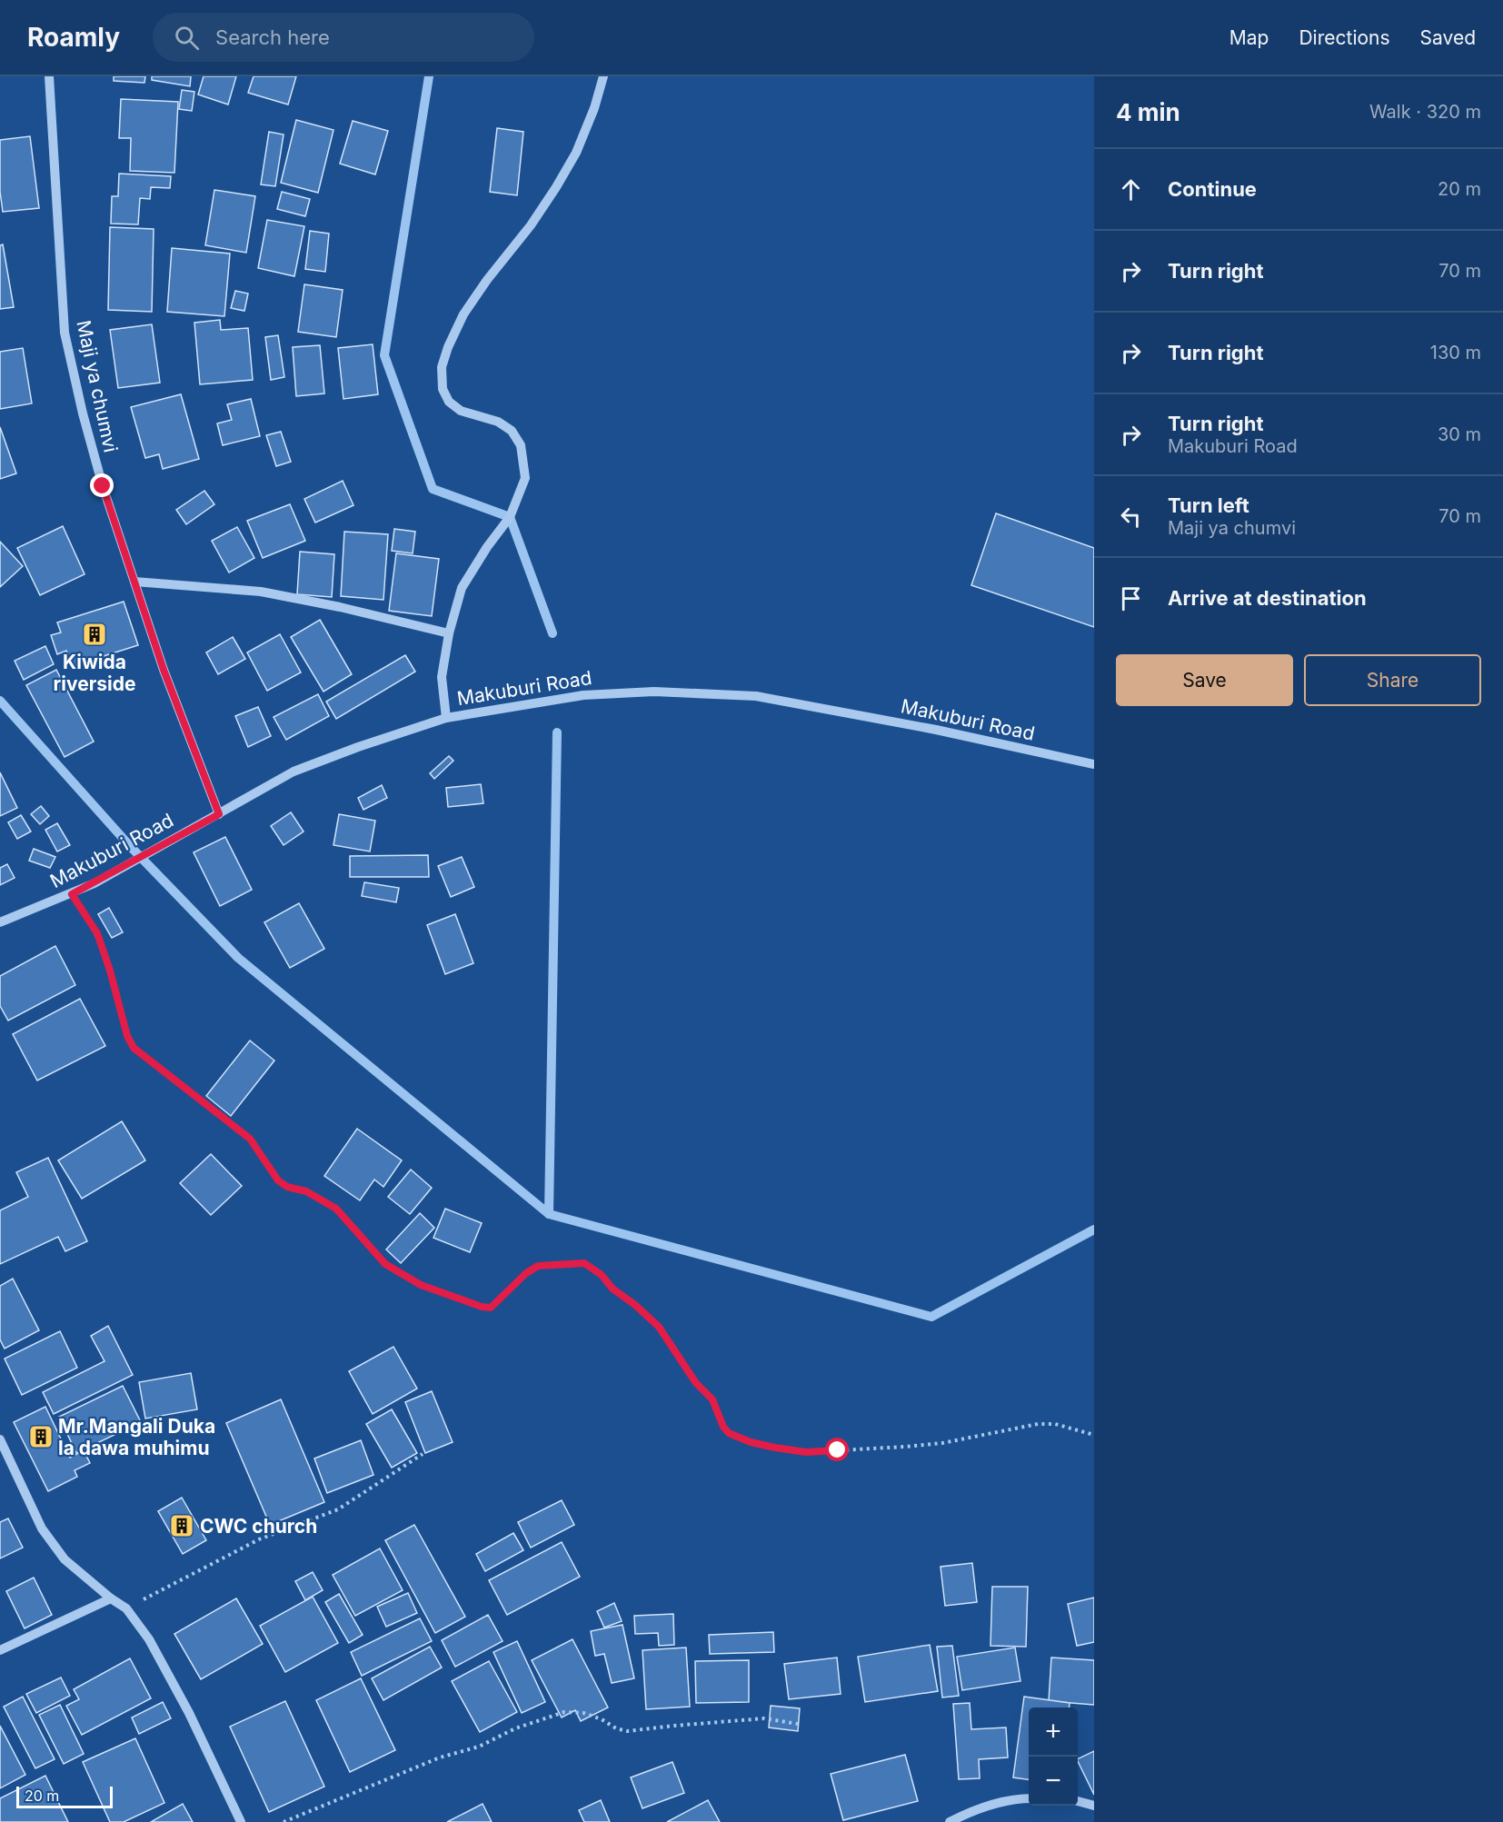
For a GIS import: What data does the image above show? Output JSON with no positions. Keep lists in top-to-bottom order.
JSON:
{
  "streets": {
    "street": ["Maji ya chumvi", "Makuburi Road"]
  },
  "crossings": [
    ["Maji ya chumvi", "Makuburi Road"]
  ],
  "places": {
    "building": ["Kiwida riverside", "Mr.Mangali Duka la dawa muhimu", "CWC church"]
  },
  "scale_bar": "20 m",
  "page": {
    "header": "Roamly",
    "search": "Search here",
    "nav": ["Map", "Directions", "Saved"],
    "heading": ["4 min", "Walk · 320 m"],
    "list": [
      ["Continue", "20 m"],
      ["Turn right", "70 m"],
      ["Turn right", "130 m"],
      ["Turn right", "Makuburi Road", "30 m"],
      ["Turn left", "Maji ya chumvi", "70 m"],
      "Arrive at destination"
    ],
    "buttons": ["Save", "Share"],
    "map_buttons": ["+", "−"],
    "scale": "20 m"
  }
}
